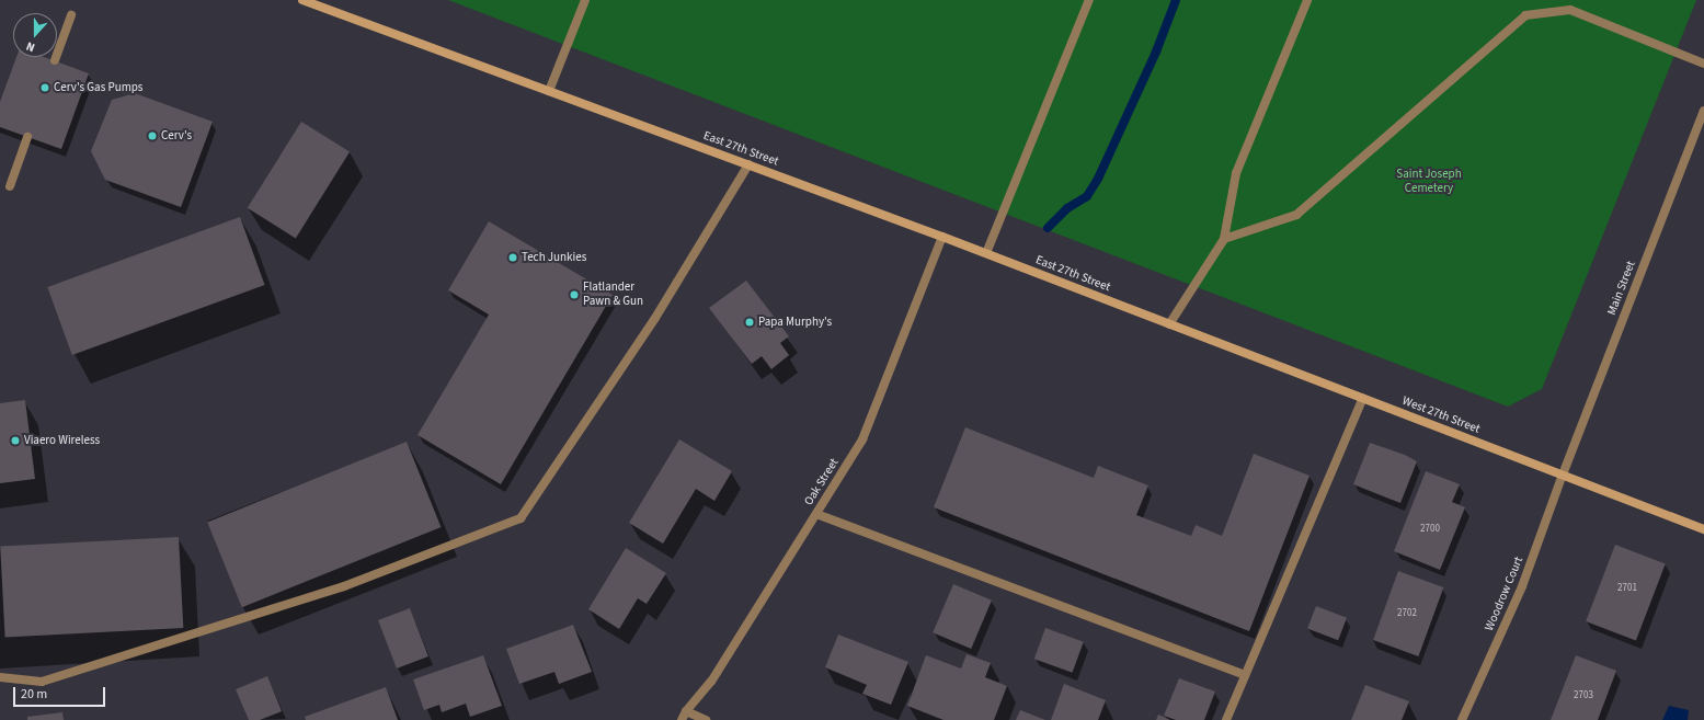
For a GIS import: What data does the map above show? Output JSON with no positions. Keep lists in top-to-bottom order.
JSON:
{
  "streets": {
    "main road": ["East 27th Street", "West 27th Street"],
    "street": ["Main Street", "Oak Street", "Woodrow Court"]
  },
  "crossings": [
    ["East 27th Street", "West 27th Street"],
    ["East 27th Street", "Oak Street"],
    ["Main Street", "West 27th Street"],
    ["Main Street", "Woodrow Court"],
    ["West 27th Street", "Woodrow Court"]
  ],
  "parks": ["Saint Joseph Cemetery"],
  "places": [
    "Cerv's Gas Pumps",
    "Cerv's",
    "Tech Junkies",
    "Flatlander Pawn & Gun",
    "Papa Murphy's",
    "Viaero Wireless"
  ],
  "house_numbers": [
    "2700",
    "2701",
    "2702",
    "2703"
  ],
  "scale_bar": "20 m",
  "north": "bottom"
}
